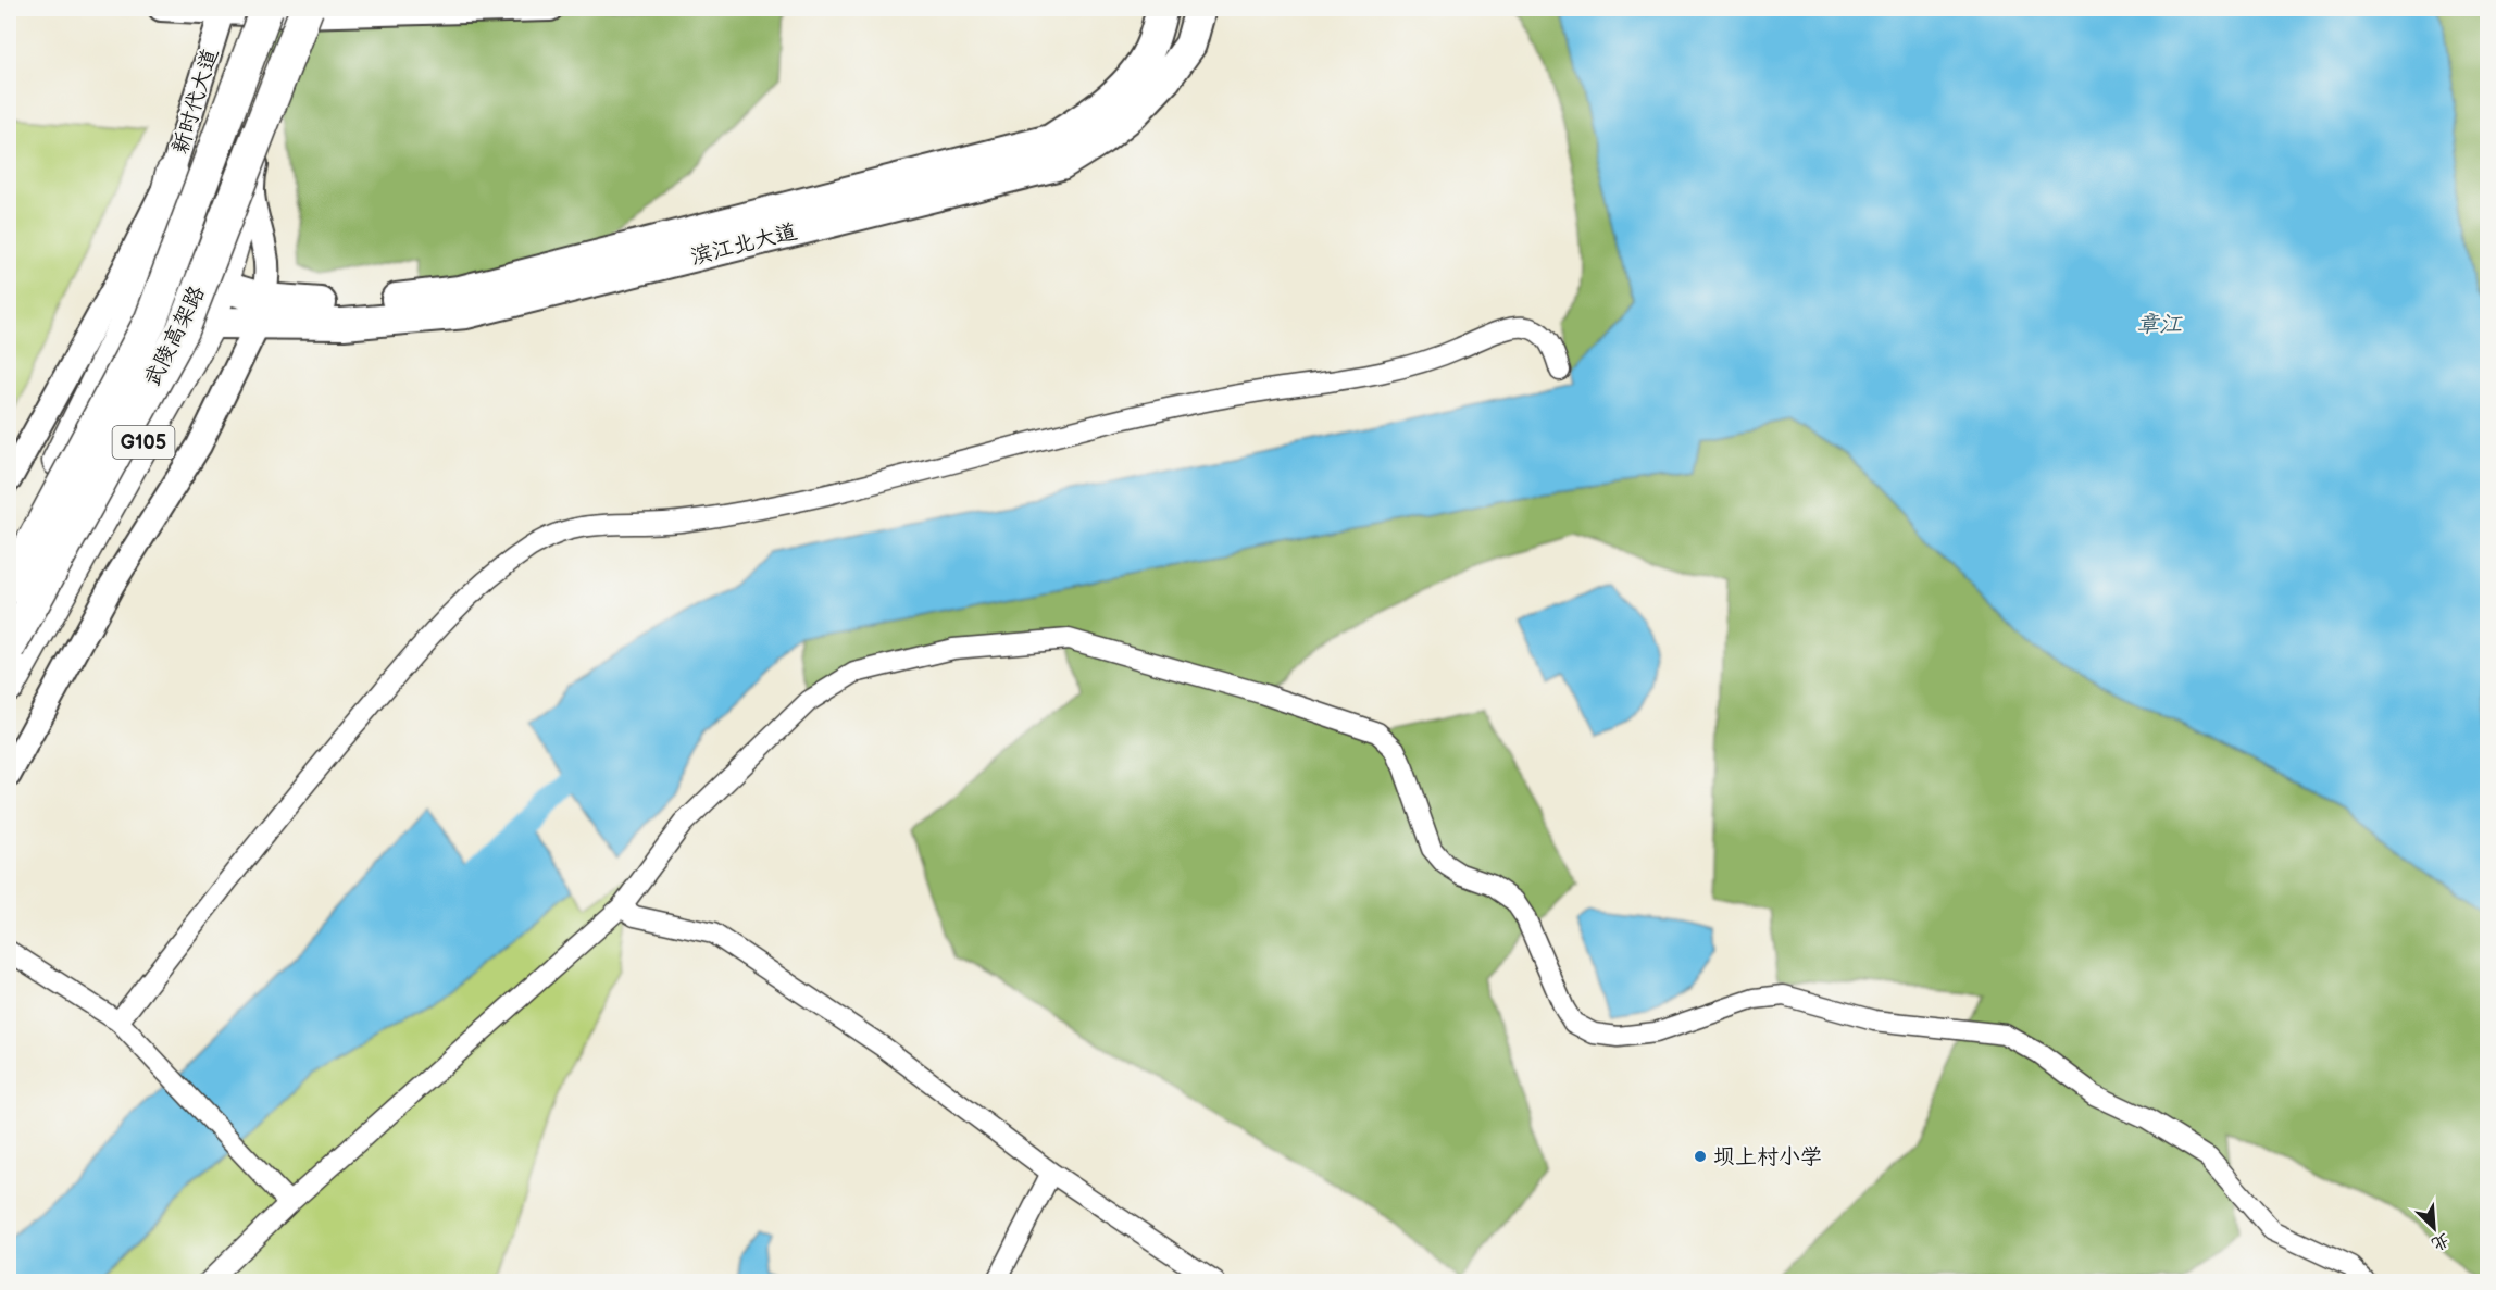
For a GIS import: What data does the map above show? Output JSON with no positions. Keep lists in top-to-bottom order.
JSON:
{
  "streets": {
    "highway": ["武陵高架路", "G105"],
    "main road": ["滨江北大道"],
    "street": ["新时代大道"]
  },
  "crossings": [
    ["滨江北大道", "G105"]
  ],
  "water": ["章江"],
  "places": ["坝上村小学"],
  "north": "bottom right"
}
